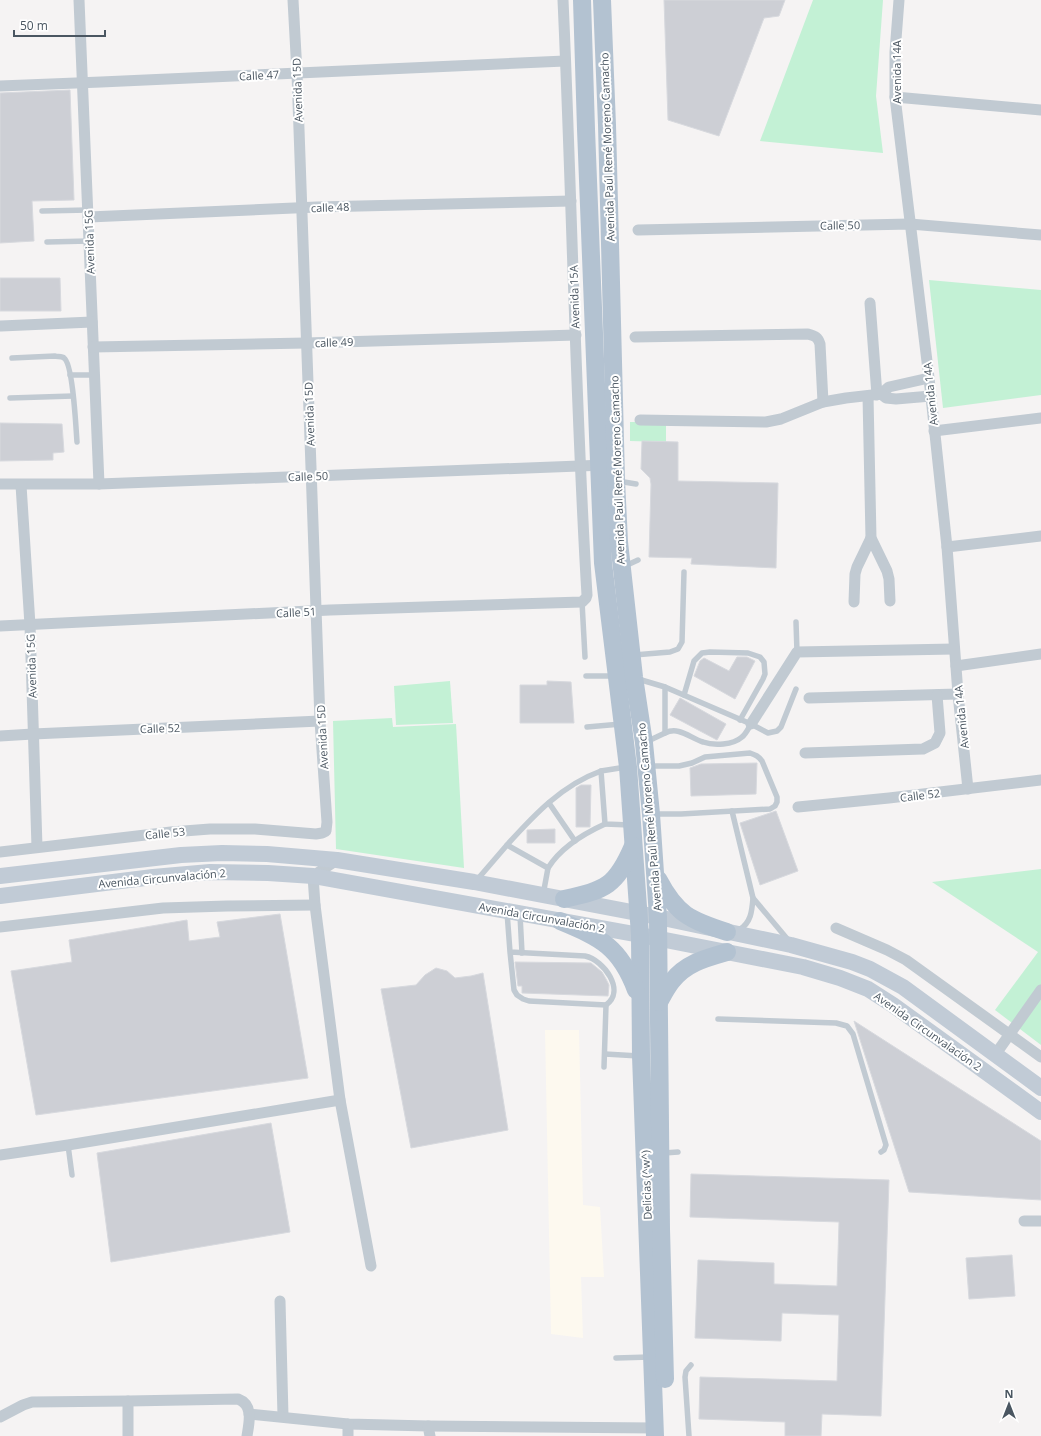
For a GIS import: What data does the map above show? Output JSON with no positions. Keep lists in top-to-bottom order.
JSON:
{
  "streets": {
    "main road": ["Avenida Paúl René Moreno Camacho", "Avenida Circunvalación 2", "Delicias (^w^)"],
    "street": [
      "Avenida 14A",
      "Calle 47",
      "Avenida 15D",
      "calle 48",
      "Calle 50",
      "Avenida 15G",
      "Avenida 15A",
      "calle 49",
      "Calle 51",
      "Calle 52",
      "Calle 53"
    ]
  },
  "crossings": [
    ["Avenida 14A", "Calle 50"],
    ["Avenida 14A", "Calle 52"],
    ["Calle 47", "Avenida 15D"],
    ["Calle 47", "Avenida 15G"],
    ["Calle 47", "Avenida 15A"],
    ["Avenida 15D", "calle 48"],
    ["Avenida 15D", "Calle 50"],
    ["Avenida 15D", "calle 49"],
    ["Avenida 15D", "Calle 51"],
    ["Avenida 15D", "Calle 52"],
    ["Avenida 15D", "Calle 53"],
    ["Avenida Paúl René Moreno Camacho", "Calle 50"],
    ["Avenida Paúl René Moreno Camacho", "Avenida Circunvalación 2"],
    ["Avenida Paúl René Moreno Camacho", "Delicias (^w^)"],
    ["calle 48", "Avenida 15G"],
    ["calle 48", "Avenida 15A"],
    ["Calle 50", "Avenida 15G"],
    ["Calle 50", "Avenida 15A"],
    ["Avenida 15G", "calle 49"],
    ["Avenida 15G", "Calle 51"],
    ["Avenida 15G", "Calle 52"],
    ["Avenida 15G", "Calle 53"],
    ["Avenida 15A", "calle 49"],
    ["Avenida 15A", "Calle 51"],
    ["Avenida Circunvalación 2", "Delicias (^w^)"]
  ],
  "scale_bar": "50 m",
  "north": "top"
}
